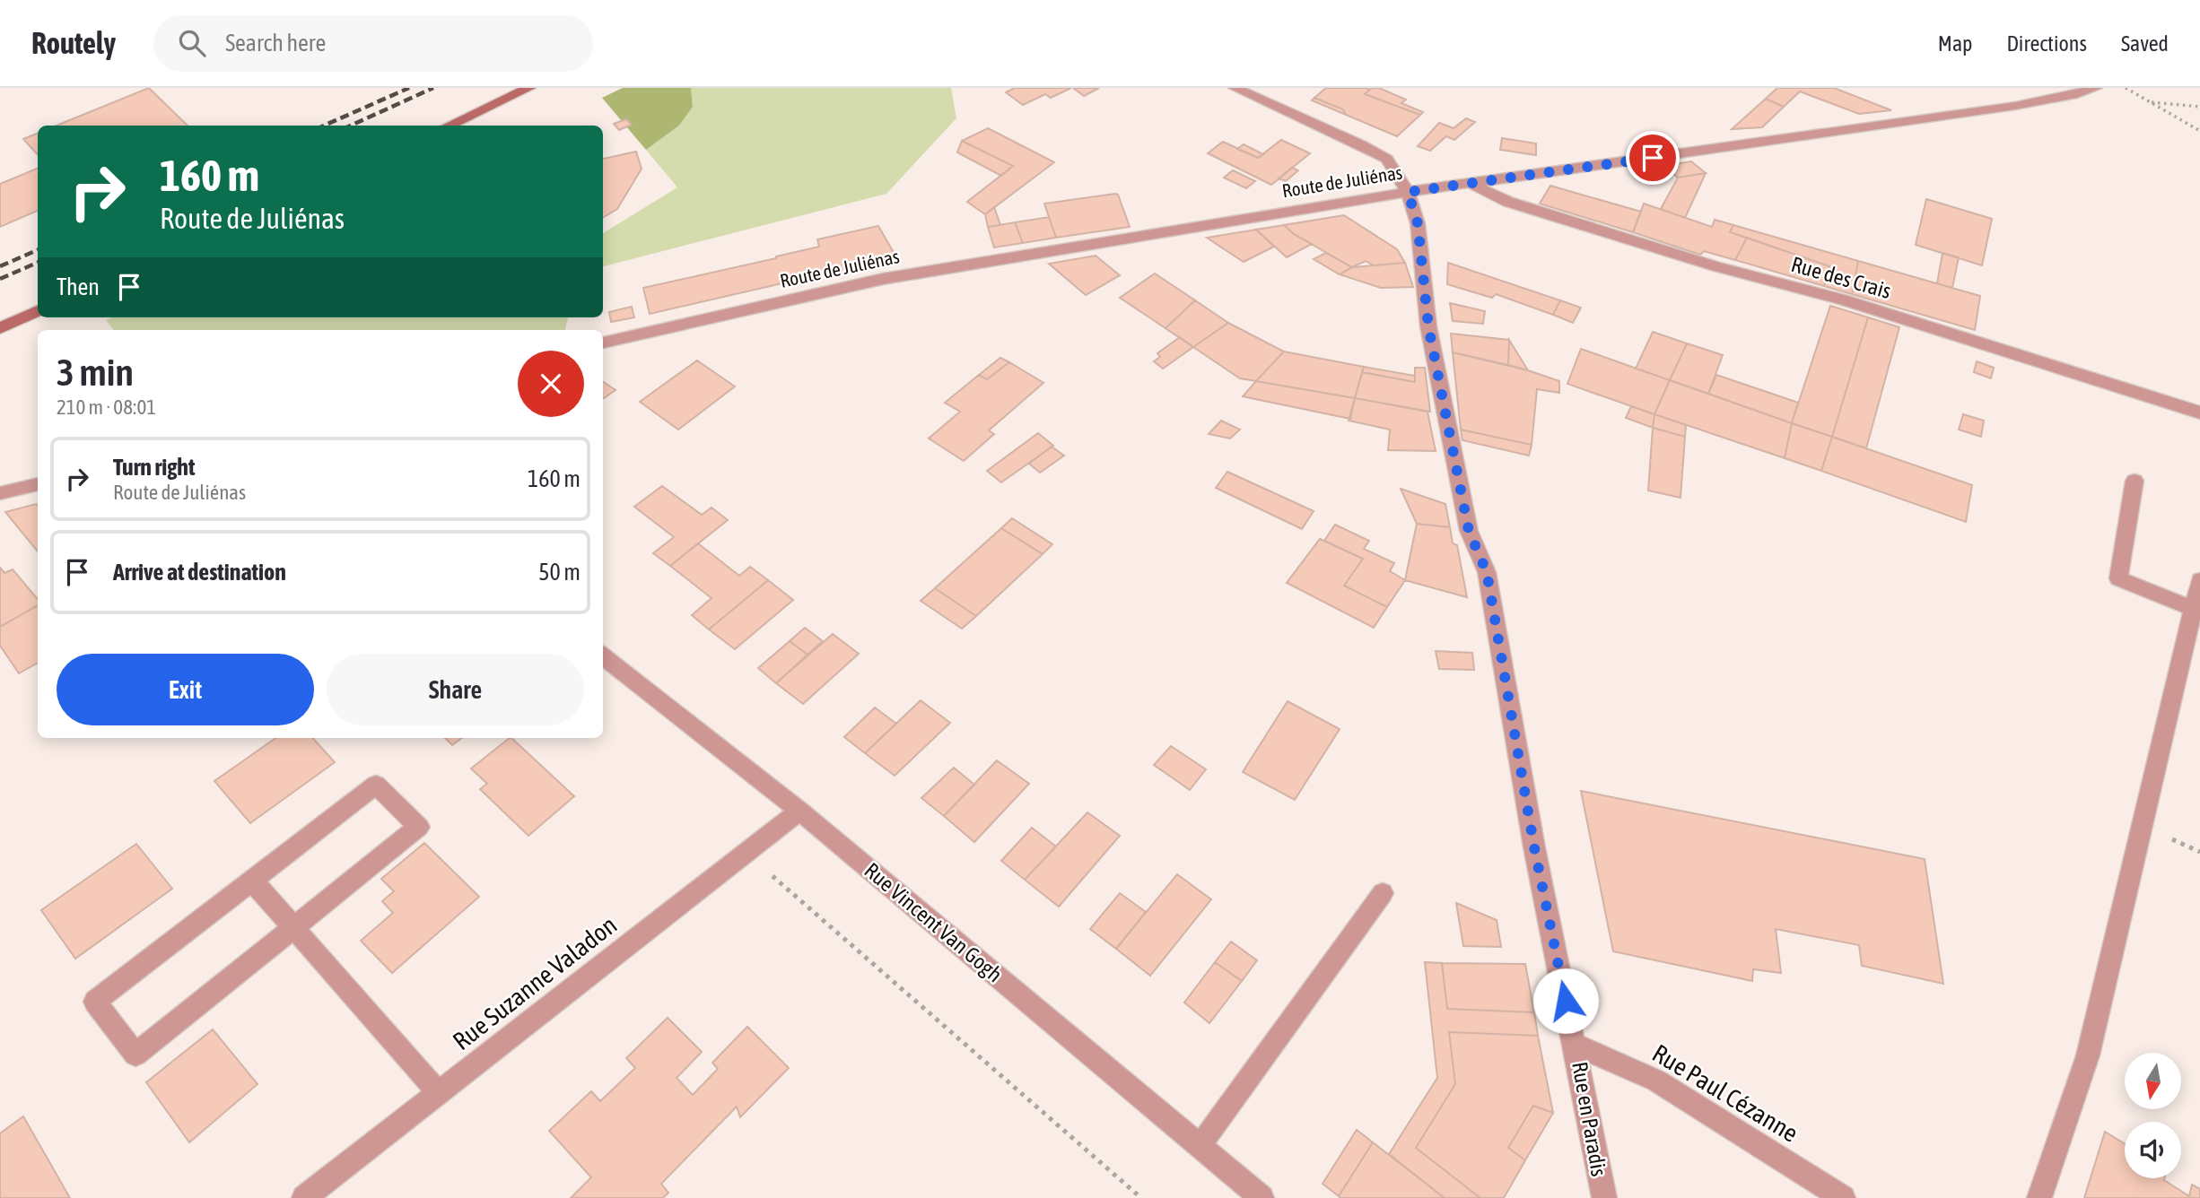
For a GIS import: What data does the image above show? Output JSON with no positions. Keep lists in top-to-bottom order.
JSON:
{
  "streets": {
    "street": [
      "Route de Juliénas",
      "Rue des Crais",
      "Rue Vincent Van Gogh",
      "Rue Suzanne Valadon",
      "Rue Paul Cézanne",
      "Rue en Paradis"
    ]
  },
  "crossings": [
    ["Route de Juliénas", "Rue des Crais"],
    ["Route de Juliénas", "Rue en Paradis"],
    ["Rue Vincent Van Gogh", "Rue Suzanne Valadon"],
    ["Rue Paul Cézanne", "Rue en Paradis"]
  ],
  "north": "bottom",
  "page": {
    "header": "Routely",
    "search": "Search here",
    "nav": ["Map", "Directions", "Saved"],
    "turn": ["160 m", "Route de Juliénas"],
    "then": "Then",
    "heading": ["3 min", "210 m · 08:01"],
    "list": [
      {
        "name": "Turn right",
        "note": "Route de Juliénas",
        "value": "160 m"
      },
      {
        "name": "Arrive at destination",
        "value": "50 m"
      }
    ],
    "buttons": ["Exit", "Share"]
  }
}
